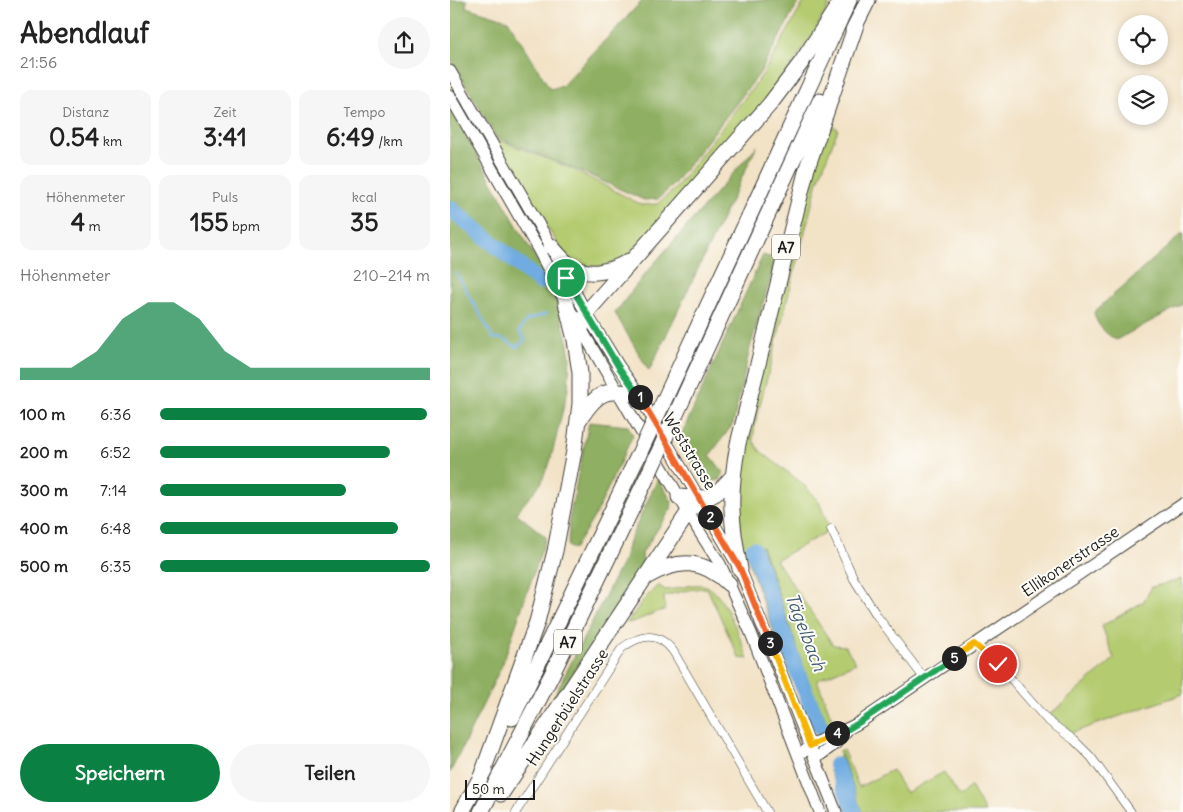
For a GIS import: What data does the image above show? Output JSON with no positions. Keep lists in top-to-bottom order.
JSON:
{
  "streets": {
    "highway": ["A7"],
    "main road": ["Weststrasse", "Ellikonerstrasse"],
    "street": ["Hungerbüelstrasse"]
  },
  "crossings": [
    ["A7", "Weststrasse"],
    ["Weststrasse", "Ellikonerstrasse"]
  ],
  "water": ["Tägelbach"],
  "scale_bar": "50 m",
  "page": {
    "heading": ["Abendlauf", "21:56"],
    "stats": [
      ["Distanz", "0.54 km"],
      ["Zeit", "3:41"],
      ["Tempo", "6:49 /km"],
      ["Höhenmeter", "4 m"],
      ["Puls", "155 bpm"],
      ["kcal", "35"]
    ],
    "chart": ["Höhenmeter", "210–214 m"],
    "pins": [
      "1",
      "2",
      "3",
      "5",
      "4"
    ],
    "list": [
      {
        "name": "100 m",
        "note": "6:36"
      },
      {
        "name": "200 m",
        "note": "6:52"
      },
      {
        "name": "300 m",
        "note": "7:14"
      },
      {
        "name": "400 m",
        "note": "6:48"
      },
      {
        "name": "500 m",
        "note": "6:35"
      }
    ],
    "buttons": ["Speichern", "Teilen"],
    "scale": "50 m"
  }
}
